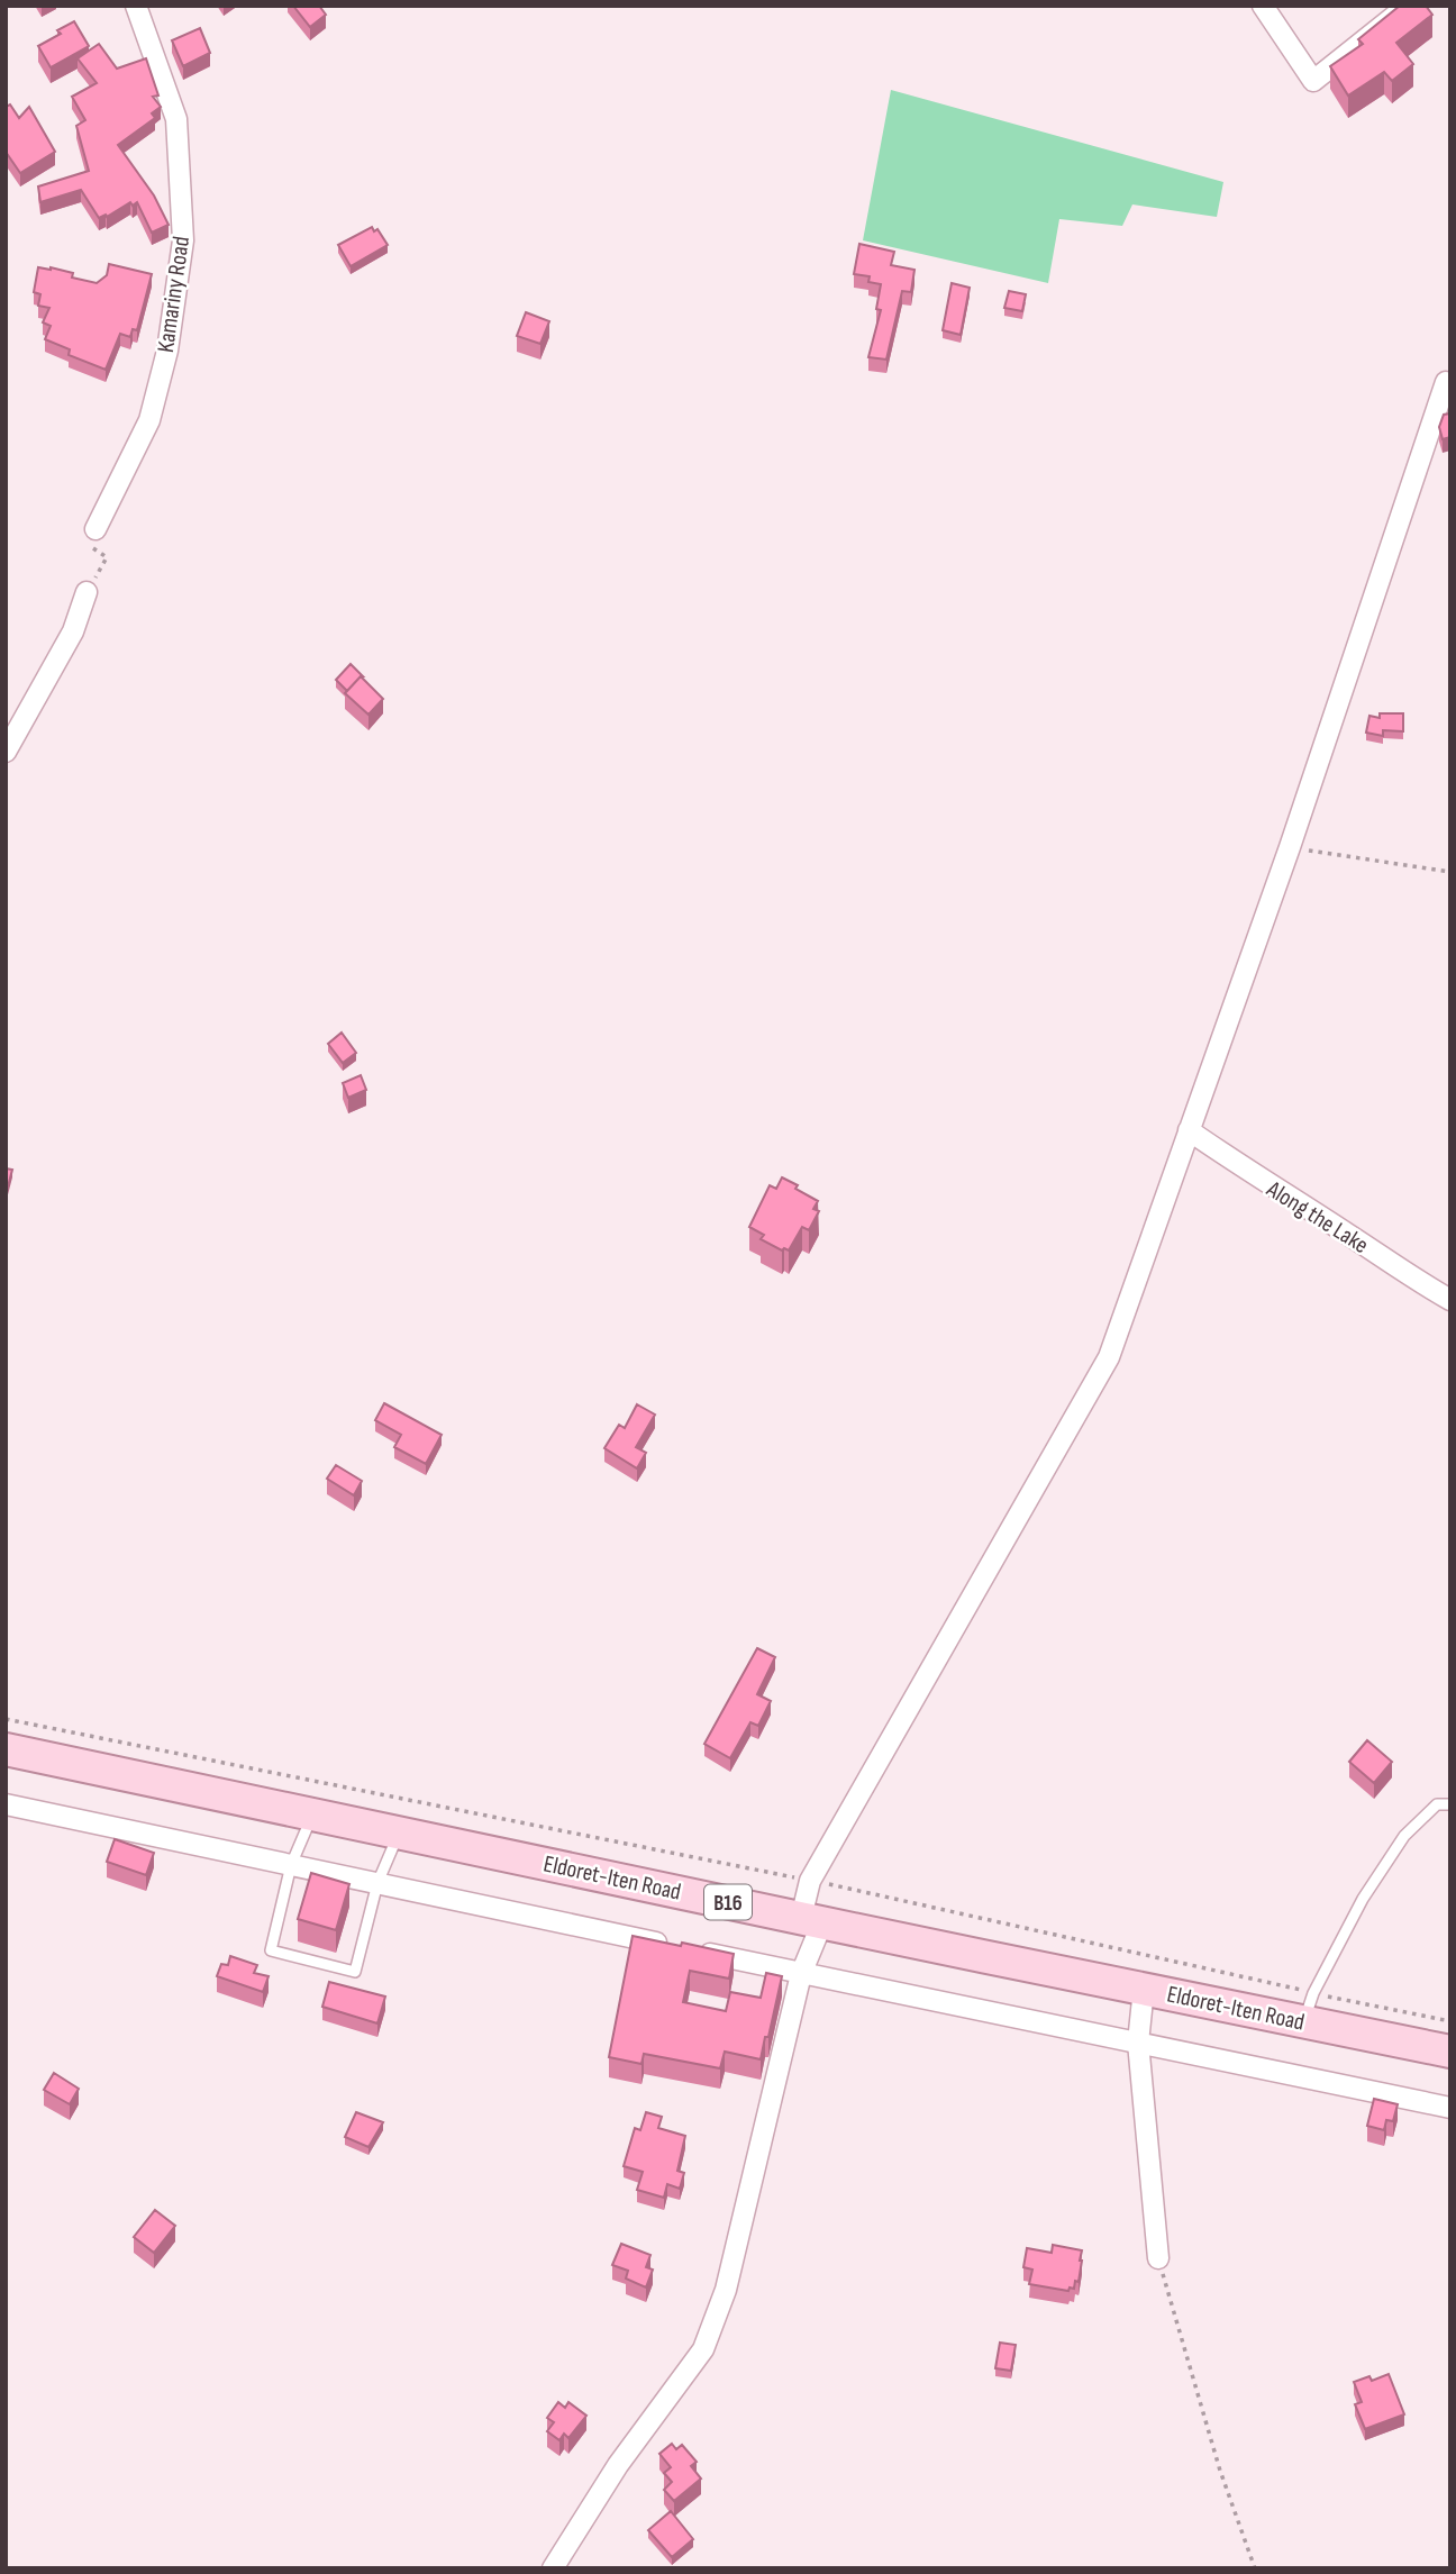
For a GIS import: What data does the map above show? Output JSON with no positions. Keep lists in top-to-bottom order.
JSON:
{
  "streets": {
    "main road": ["Eldoret-Iten Road", "B16"],
    "street": ["Kamariny Road", "Along the Lake"]
  }
}
